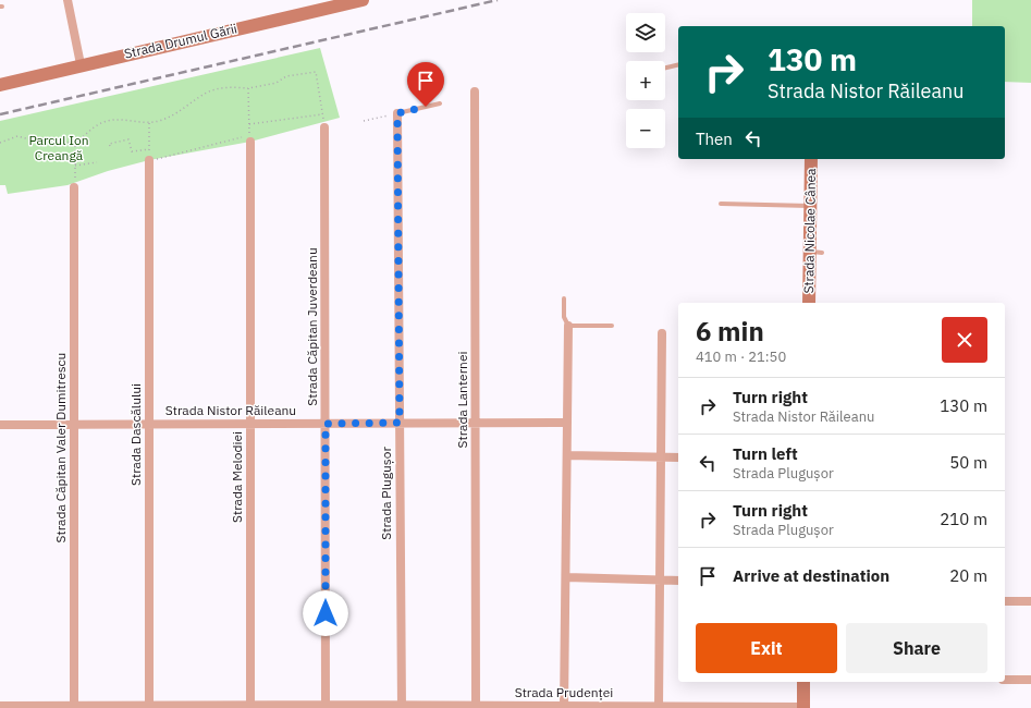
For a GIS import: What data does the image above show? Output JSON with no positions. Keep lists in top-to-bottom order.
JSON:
{
  "streets": {
    "street": [
      "Strada Drumul Gării",
      "Strada Nicolae Cânea",
      "Strada Căpitan Juverdeanu",
      "Strada Lanternei",
      "Strada Nistor Răileanu",
      "Strada Dascălului",
      "Strada Căpitan Valer Dumitrescu",
      "Strada Melodiei",
      "Strada Plugușor",
      "Strada Prudenței"
    ]
  },
  "crossings": [
    ["Strada Căpitan Juverdeanu", "Strada Nistor Răileanu"],
    ["Strada Căpitan Juverdeanu", "Strada Prudenței"],
    ["Strada Lanternei", "Strada Nistor Răileanu"],
    ["Strada Lanternei", "Strada Prudenței"],
    ["Strada Nistor Răileanu", "Strada Dascălului"],
    ["Strada Nistor Răileanu", "Strada Căpitan Valer Dumitrescu"],
    ["Strada Nistor Răileanu", "Strada Melodiei"],
    ["Strada Nistor Răileanu", "Strada Plugușor"],
    ["Strada Dascălului", "Strada Prudenței"],
    ["Strada Căpitan Valer Dumitrescu", "Strada Prudenței"],
    ["Strada Melodiei", "Strada Prudenței"],
    ["Strada Plugușor", "Strada Prudenței"]
  ],
  "parks": ["Parcul Ion Creangă"],
  "page": {
    "map_buttons": ["+", "−"],
    "turn": ["130 m", "Strada Nistor Răileanu"],
    "then": "Then",
    "heading": ["6 min", "410 m · 21:50"],
    "list": [
      {
        "name": "Turn right",
        "note": "Strada Nistor Răileanu",
        "value": "130 m"
      },
      {
        "name": "Turn left",
        "note": "Strada Plugușor",
        "value": "50 m"
      },
      {
        "name": "Turn right",
        "note": "Strada Plugușor",
        "value": "210 m"
      },
      {
        "name": "Arrive at destination",
        "value": "20 m"
      }
    ],
    "buttons": ["Exit", "Share"]
  }
}
